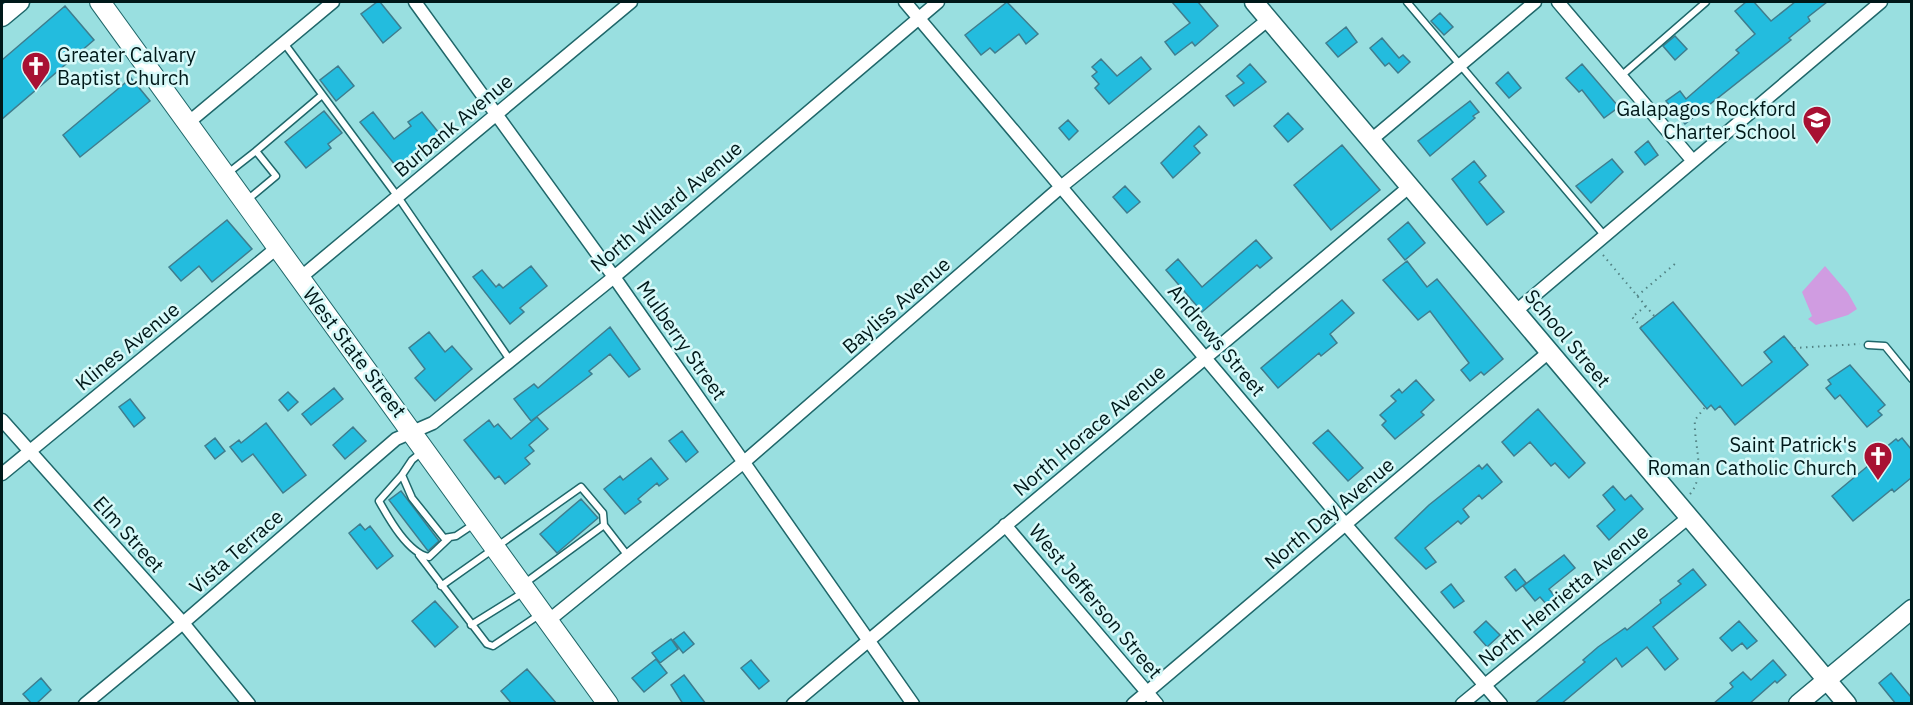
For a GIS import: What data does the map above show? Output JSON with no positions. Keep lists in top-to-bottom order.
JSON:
{
  "streets": {
    "main road": ["School Street", "West State Street"],
    "street": [
      "Burbank Avenue",
      "North Willard Avenue",
      "Bayliss Avenue",
      "Mulberry Street",
      "Andrews Street",
      "Klines Avenue",
      "North Horace Avenue",
      "North Day Avenue",
      "Elm Street",
      "Vista Terrace",
      "North Henrietta Avenue",
      "West Jefferson Street"
    ]
  },
  "crossings": [
    ["Burbank Avenue", "Mulberry Street"],
    ["Burbank Avenue", "West State Street"],
    ["North Willard Avenue", "Mulberry Street"],
    ["North Willard Avenue", "Andrews Street"],
    ["North Willard Avenue", "West State Street"],
    ["North Willard Avenue", "Vista Terrace"],
    ["Bayliss Avenue", "School Street"],
    ["Bayliss Avenue", "Mulberry Street"],
    ["Bayliss Avenue", "Andrews Street"],
    ["Bayliss Avenue", "West State Street"],
    ["School Street", "North Horace Avenue"],
    ["School Street", "North Day Avenue"],
    ["School Street", "North Henrietta Avenue"],
    ["Mulberry Street", "North Horace Avenue"],
    ["Andrews Street", "North Horace Avenue"],
    ["Andrews Street", "North Day Avenue"],
    ["Andrews Street", "North Henrietta Avenue"],
    ["Klines Avenue", "West State Street"],
    ["Klines Avenue", "Elm Street"],
    ["West State Street", "Vista Terrace"],
    ["North Horace Avenue", "West Jefferson Street"],
    ["North Day Avenue", "West Jefferson Street"],
    ["Elm Street", "Vista Terrace"]
  ],
  "places": {
    "church": ["Greater Calvary Baptist Church", "Saint Patrick's Roman Catholic Church"],
    "school or university": ["Galapagos Rockford Charter School"]
  }
}
